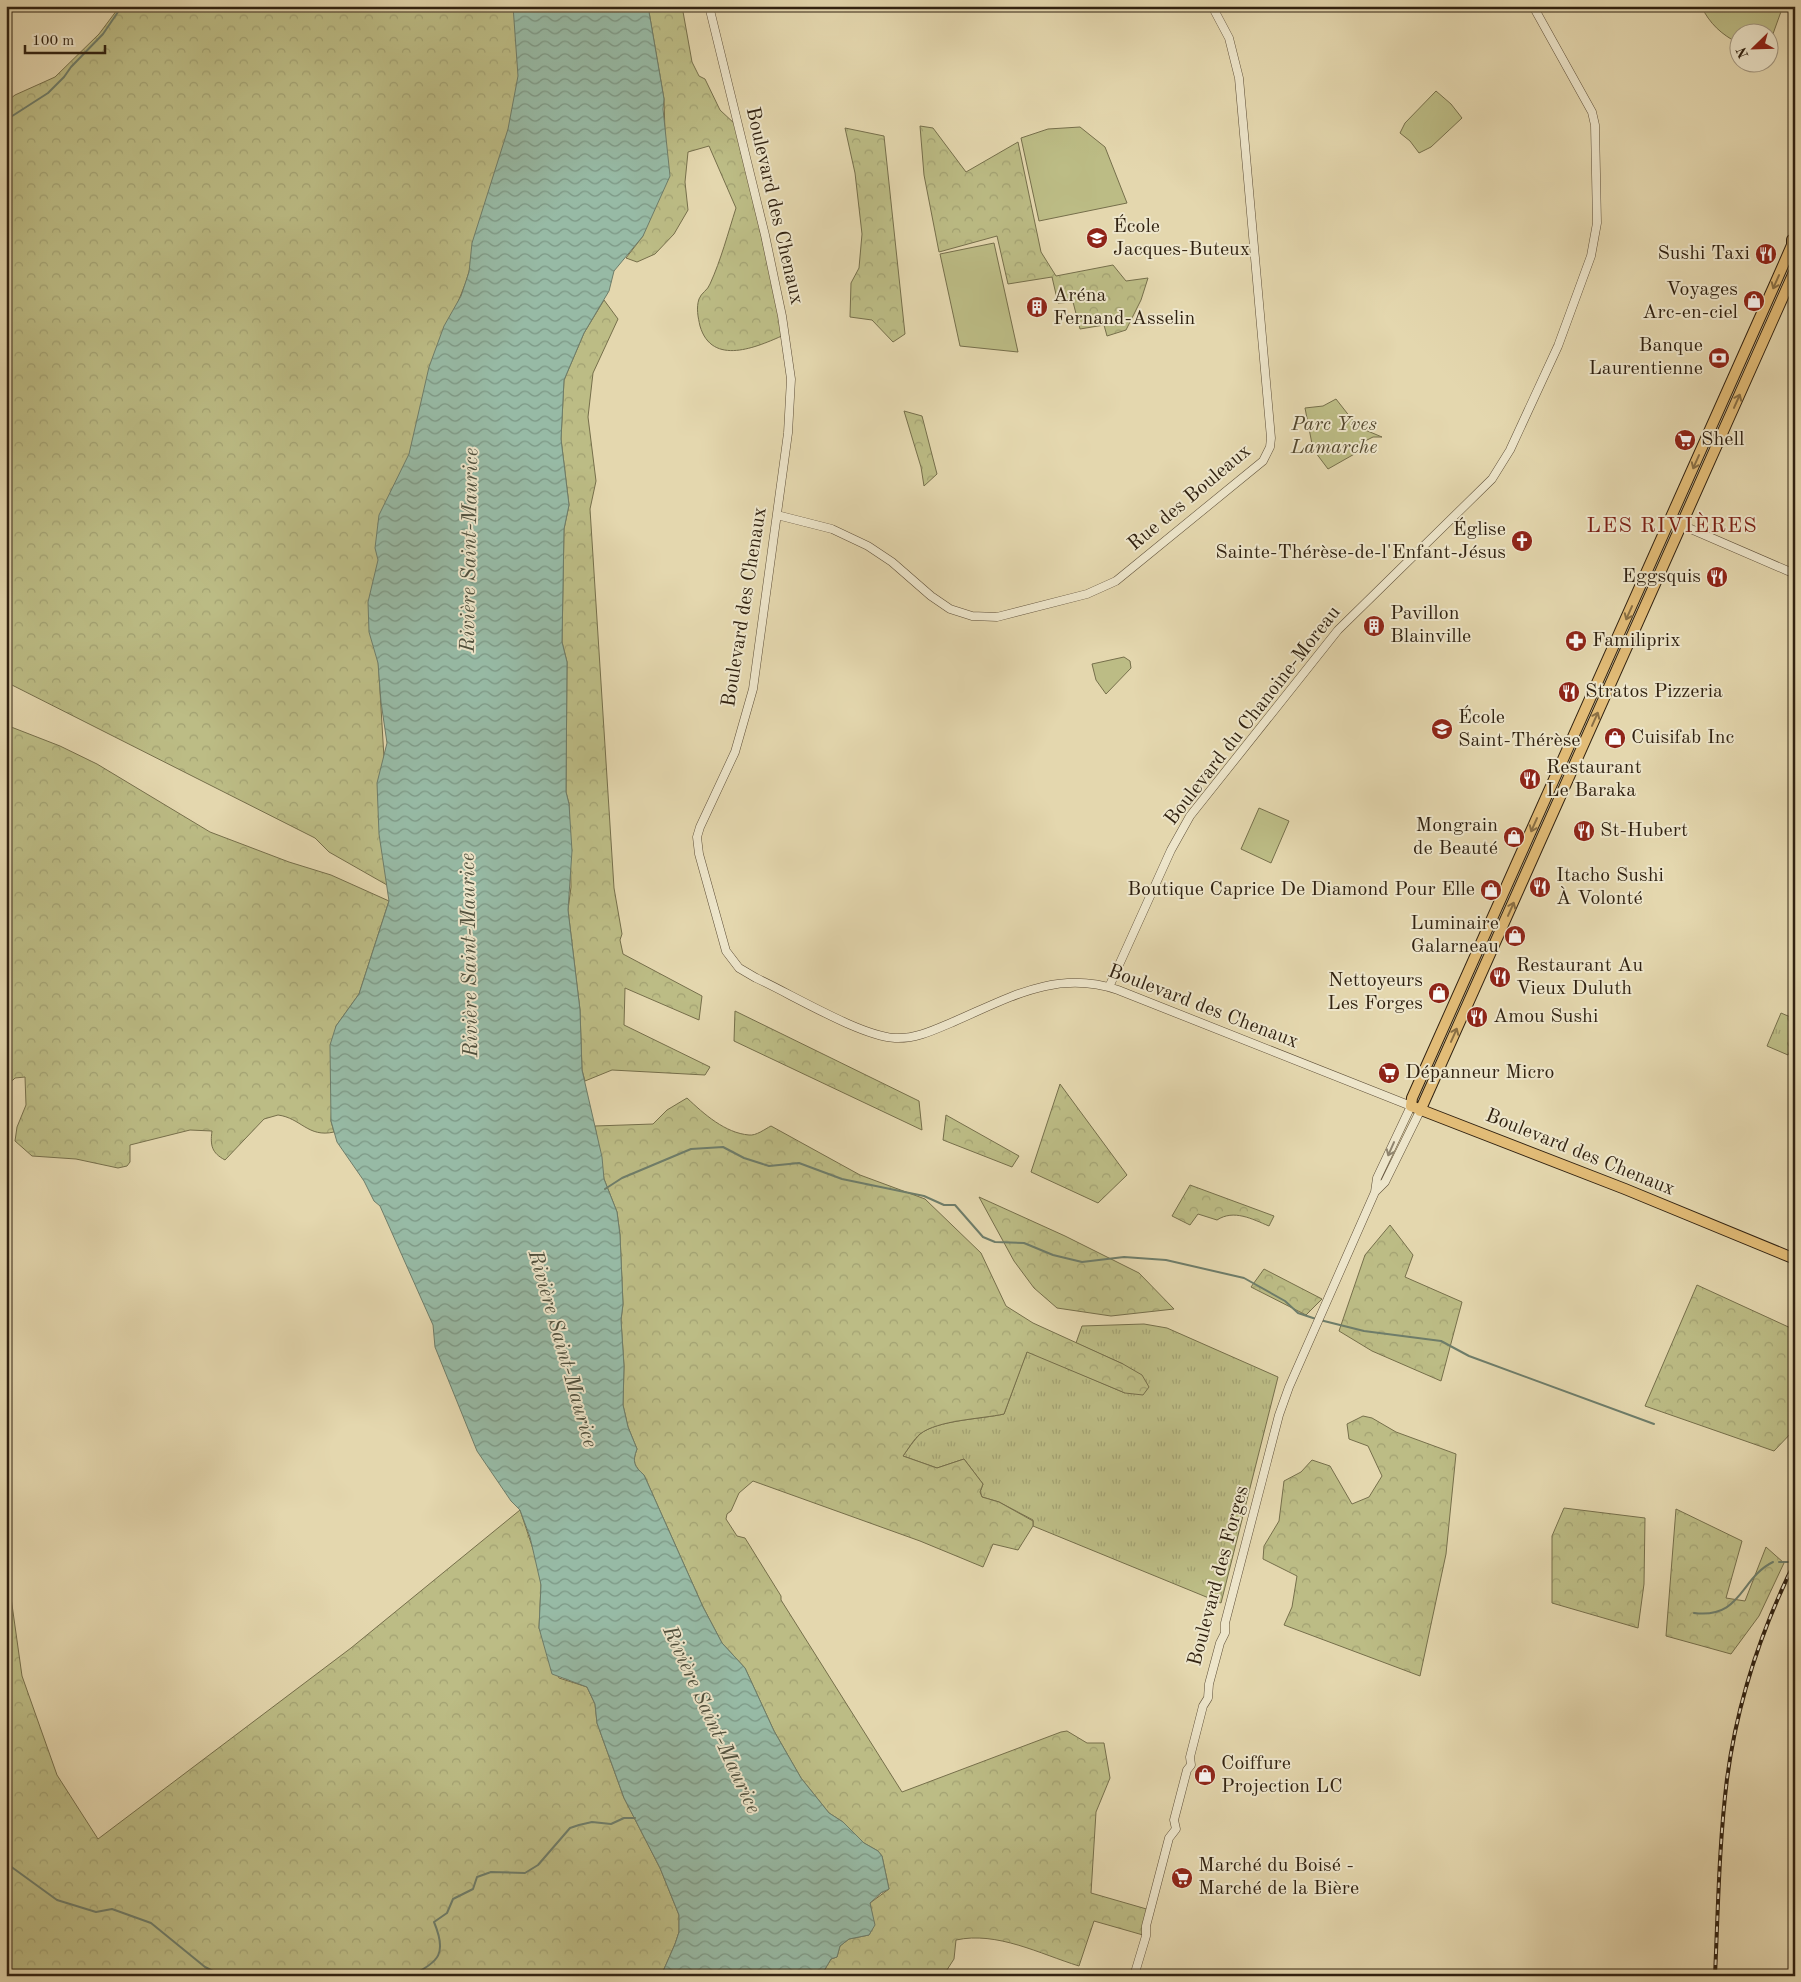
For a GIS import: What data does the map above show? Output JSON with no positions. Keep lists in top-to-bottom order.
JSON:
{
  "streets": {
    "main road": ["Boulevard des Chenaux", "Boulevard des Forges"],
    "street": ["Rue des Bouleaux", "Boulevard du Chanoine-Moreau"]
  },
  "crossings": [
    ["Boulevard des Chenaux", "Rue des Bouleaux"],
    ["Boulevard des Chenaux", "Boulevard du Chanoine-Moreau"],
    ["Boulevard des Chenaux", "Boulevard des Forges"]
  ],
  "districts": ["LES RIVIÈRES"],
  "water": ["Rivière Saint-Maurice"],
  "parks": ["Parc Yves Lamarche"],
  "places": {
    "school or university": ["École Jacques-Buteux", "École Saint-Thérèse"],
    "restaurant": [
      "Sushi Taxi",
      "Eggsquis",
      "Stratos Pizzeria",
      "Restaurant Le Baraka",
      "St-Hubert",
      "Itacho Sushi À Volonté",
      "Restaurant Au Vieux Duluth",
      "Amou Sushi"
    ],
    "shop": [
      "Voyages Arc-en-ciel",
      "Cuisifab Inc",
      "Mongrain de Beauté",
      "Boutique Caprice De Diamond Pour Elle",
      "Luminaire Galarneau",
      "Nettoyeurs Les Forges",
      "Coiffure Projection LC"
    ],
    "building": ["Aréna Fernand-Asselin", "Pavillon Blainville"],
    "bank": ["Banque Laurentienne"],
    "supermarket": ["Shell", "Dépanneur Micro", "Marché du Boisé - Marché de la Bière"],
    "church": ["Église Sainte-Thérèse-de-l'Enfant-Jésus"],
    "pharmacy": ["Familiprix"]
  },
  "scale_bar": "100 m",
  "north": "bottom left"
}
